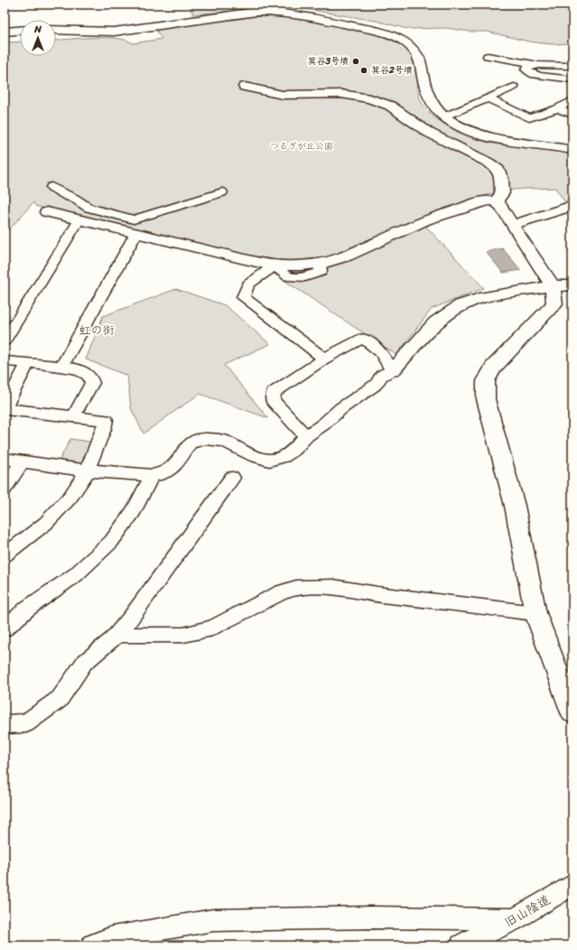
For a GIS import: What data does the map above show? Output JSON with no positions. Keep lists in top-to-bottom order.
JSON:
{
  "streets": {
    "street": ["旧山陰道"]
  },
  "districts": ["虹の街"],
  "parks": ["つるぎが丘公園"],
  "places": ["箕谷3号墳", "箕谷2号墳"],
  "north": "top"
}
